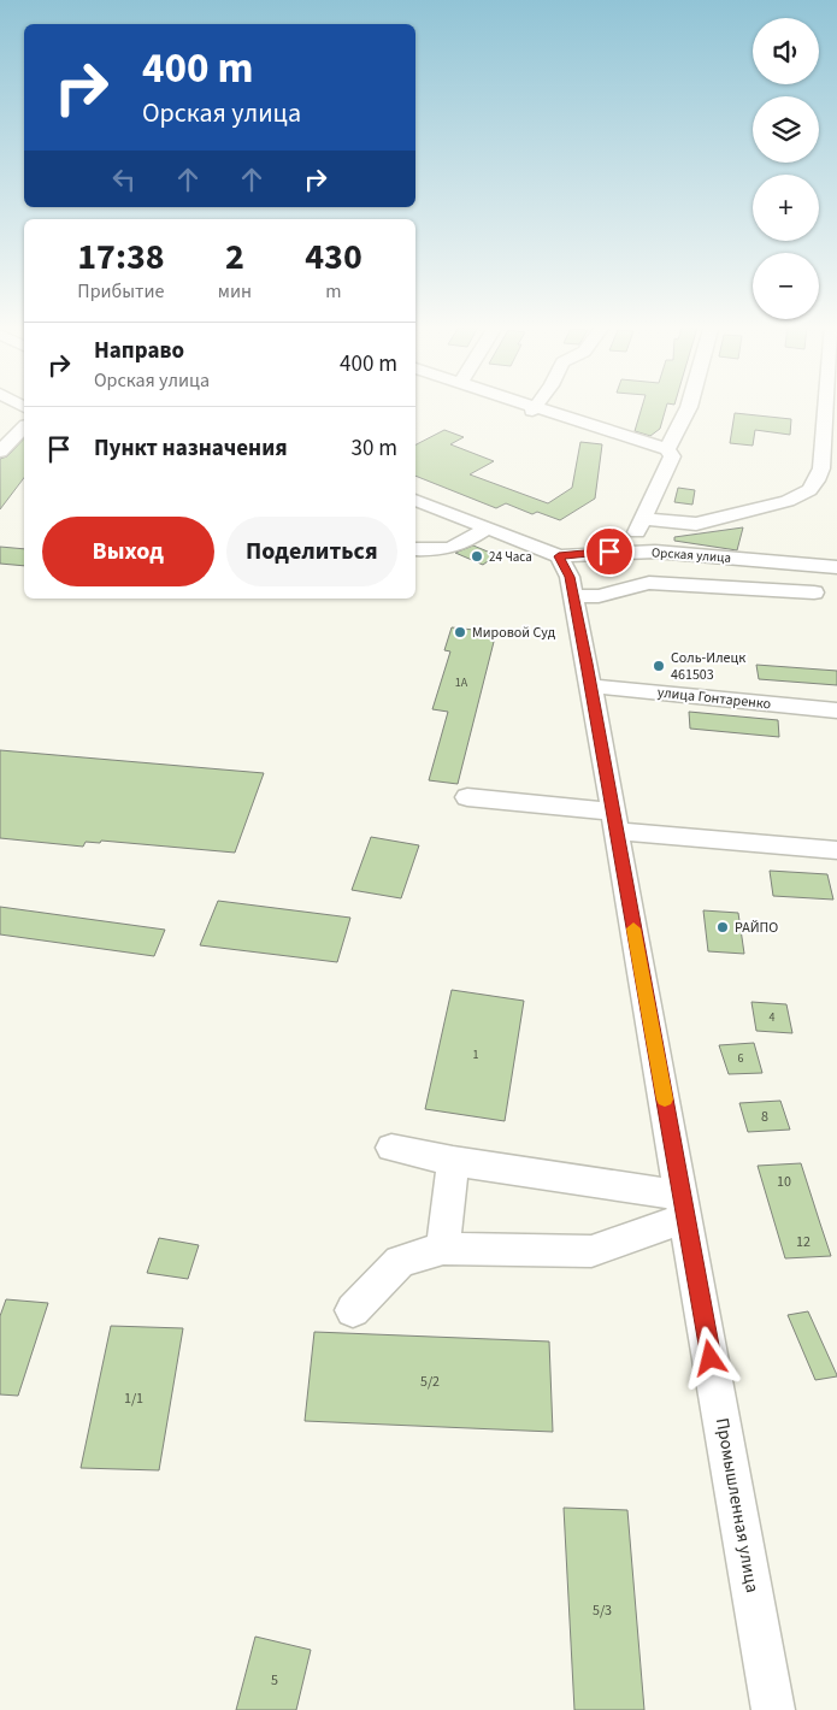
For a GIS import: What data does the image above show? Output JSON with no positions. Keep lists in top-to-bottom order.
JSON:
{
  "streets": {
    "street": ["Орская улица", "улица Гонтаренко", "Промышленная улица"]
  },
  "crossings": [
    ["Орская улица", "Промышленная улица"],
    ["улица Гонтаренко", "Промышленная улица"]
  ],
  "places": [
    "24 Часа",
    "Мировой Суд",
    "Соль-Илецк 461503",
    "РАЙПО"
  ],
  "house_numbers": [
    "1А",
    "4",
    "1",
    "6",
    "8",
    "10",
    "12",
    "5/2",
    "1/1",
    "5/3",
    "5"
  ],
  "page": {
    "map_buttons": ["+", "−"],
    "turn": ["400 m", "Орская улица"],
    "eta": [
      "17:38",
      "Прибытие",
      "2",
      "мин",
      "430",
      "m"
    ],
    "list": [
      {
        "name": "Направо",
        "note": "Орская улица",
        "value": "400 m"
      },
      {
        "name": "Пункт назначения",
        "value": "30 m"
      }
    ],
    "buttons": ["Выход", "Поделиться"]
  }
}
